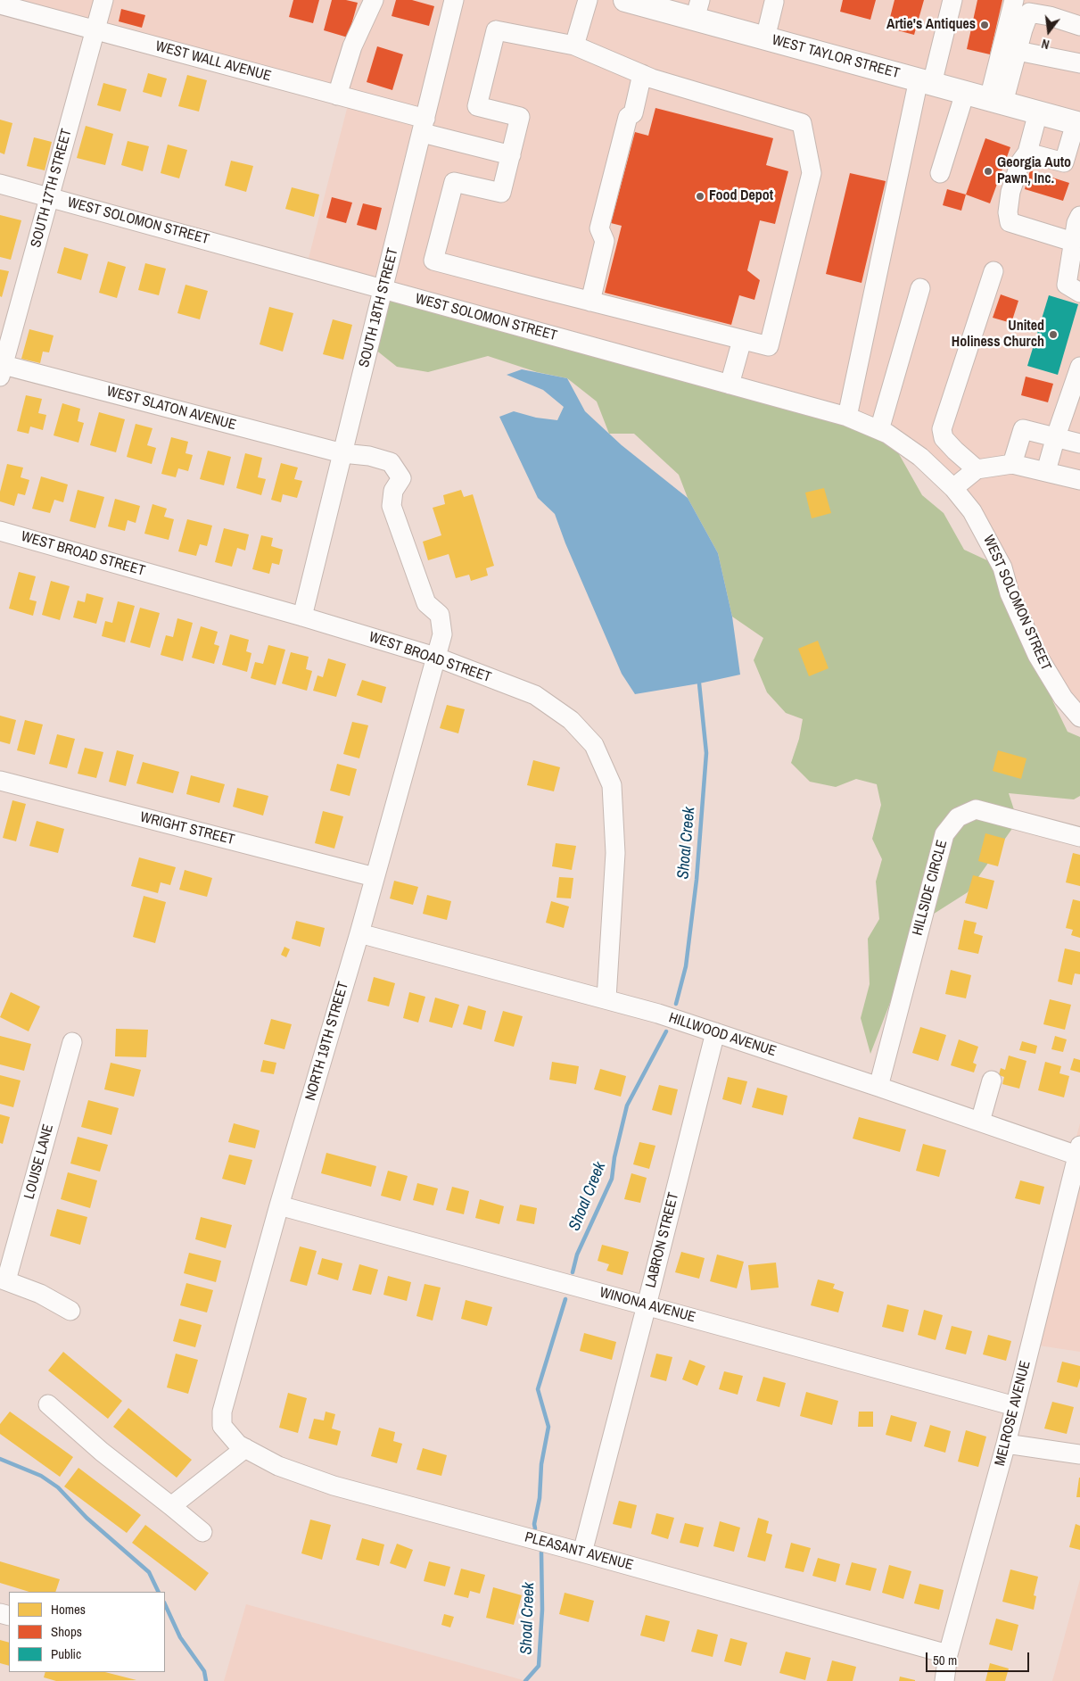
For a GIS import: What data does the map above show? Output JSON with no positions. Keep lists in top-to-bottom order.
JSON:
{
  "streets": {
    "main road": ["WEST TAYLOR STREET"],
    "street": [
      "WEST WALL AVENUE",
      "SOUTH 17TH STREET",
      "WEST SOLOMON STREET",
      "SOUTH 18TH STREET",
      "WEST SLATON AVENUE",
      "WEST BROAD STREET",
      "WRIGHT STREET",
      "HILLSIDE CIRCLE",
      "HILLWOOD AVENUE",
      "NORTH 19TH STREET",
      "LOUISE LANE",
      "LABRON STREET",
      "WINONA AVENUE",
      "MELROSE AVENUE",
      "PLEASANT AVENUE"
    ]
  },
  "crossings": [
    ["WEST WALL AVENUE", "SOUTH 17TH STREET"],
    ["WEST WALL AVENUE", "SOUTH 18TH STREET"],
    ["SOUTH 17TH STREET", "WEST SOLOMON STREET"],
    ["SOUTH 17TH STREET", "WEST SLATON AVENUE"],
    ["WEST SOLOMON STREET", "SOUTH 18TH STREET"],
    ["SOUTH 18TH STREET", "WEST SLATON AVENUE"],
    ["SOUTH 18TH STREET", "WEST BROAD STREET"],
    ["WEST SLATON AVENUE", "WEST BROAD STREET"],
    ["WEST SLATON AVENUE", "NORTH 19TH STREET"],
    ["WEST BROAD STREET", "HILLWOOD AVENUE"],
    ["WEST BROAD STREET", "NORTH 19TH STREET"],
    ["WRIGHT STREET", "NORTH 19TH STREET"],
    ["HILLSIDE CIRCLE", "HILLWOOD AVENUE"],
    ["HILLWOOD AVENUE", "NORTH 19TH STREET"],
    ["HILLWOOD AVENUE", "LABRON STREET"],
    ["HILLWOOD AVENUE", "MELROSE AVENUE"],
    ["NORTH 19TH STREET", "WINONA AVENUE"],
    ["NORTH 19TH STREET", "PLEASANT AVENUE"],
    ["LABRON STREET", "WINONA AVENUE"],
    ["LABRON STREET", "PLEASANT AVENUE"],
    ["WINONA AVENUE", "MELROSE AVENUE"],
    ["MELROSE AVENUE", "PLEASANT AVENUE"]
  ],
  "water": ["Shoal Creek"],
  "places": [
    "Artie's Antiques",
    "Georgia Auto Pawn, Inc.",
    "Food Depot",
    "United Holiness Church"
  ],
  "legend": ["Homes", "Shops", "Public"],
  "scale_bar": "50 m",
  "north": "bottom"
}
